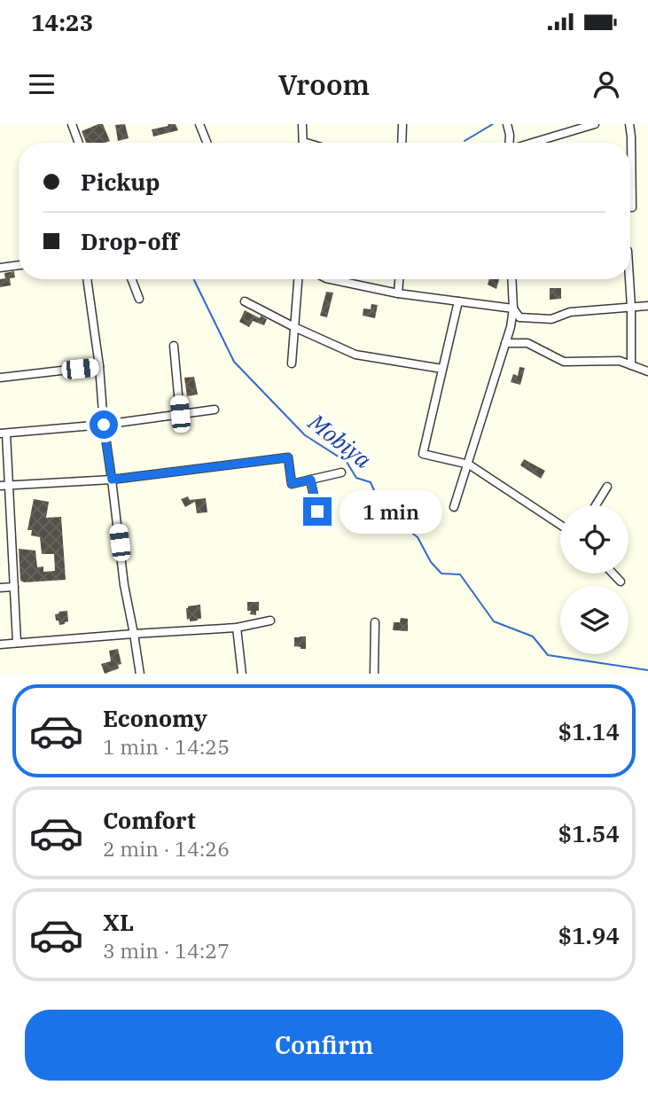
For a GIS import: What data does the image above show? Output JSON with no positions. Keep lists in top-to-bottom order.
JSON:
{
  "water": ["Mobiya"],
  "page": {
    "status": "14:23",
    "header": "Vroom",
    "banner": ["Pickup", "Drop-off"],
    "bubble": "1 min",
    "list": [
      {
        "name": "Economy",
        "note": "1 min · 14:25",
        "value": "$1.14"
      },
      {
        "name": "Comfort",
        "note": "2 min · 14:26",
        "value": "$1.54"
      },
      {
        "name": "XL",
        "note": "3 min · 14:27",
        "value": "$1.94"
      }
    ],
    "buttons": "Confirm"
  }
}
